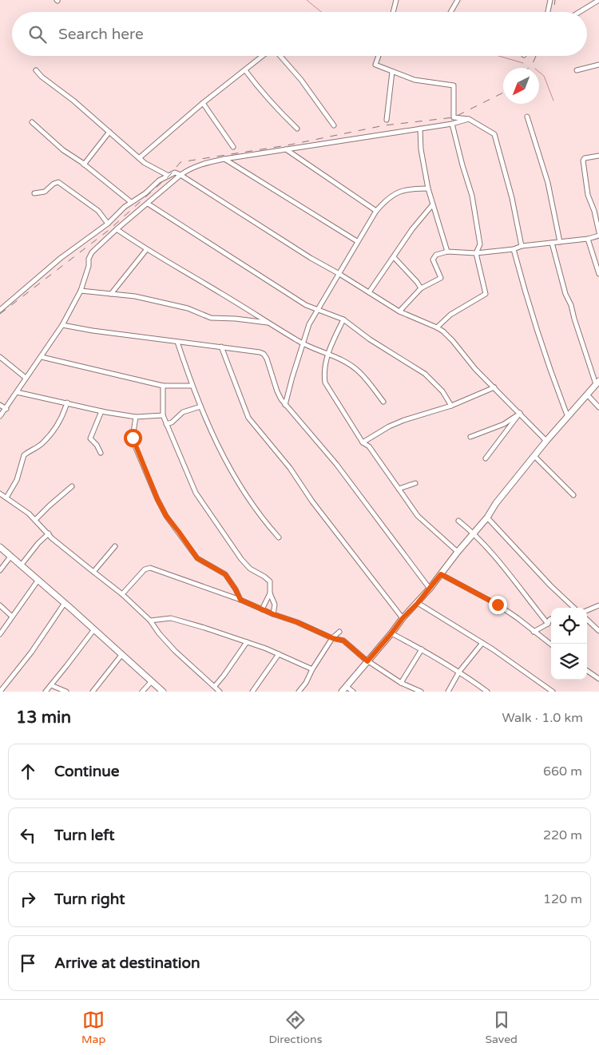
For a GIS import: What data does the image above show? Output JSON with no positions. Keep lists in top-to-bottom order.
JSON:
{
  "north": "bottom left",
  "page": {
    "search": "Search here",
    "heading": ["13 min", "Walk · 1.0 km"],
    "list": [
      ["Continue", "660 m"],
      ["Turn left", "220 m"],
      ["Turn right", "120 m"],
      "Arrive at destination"
    ],
    "nav": ["Map", "Directions", "Saved"]
  }
}
